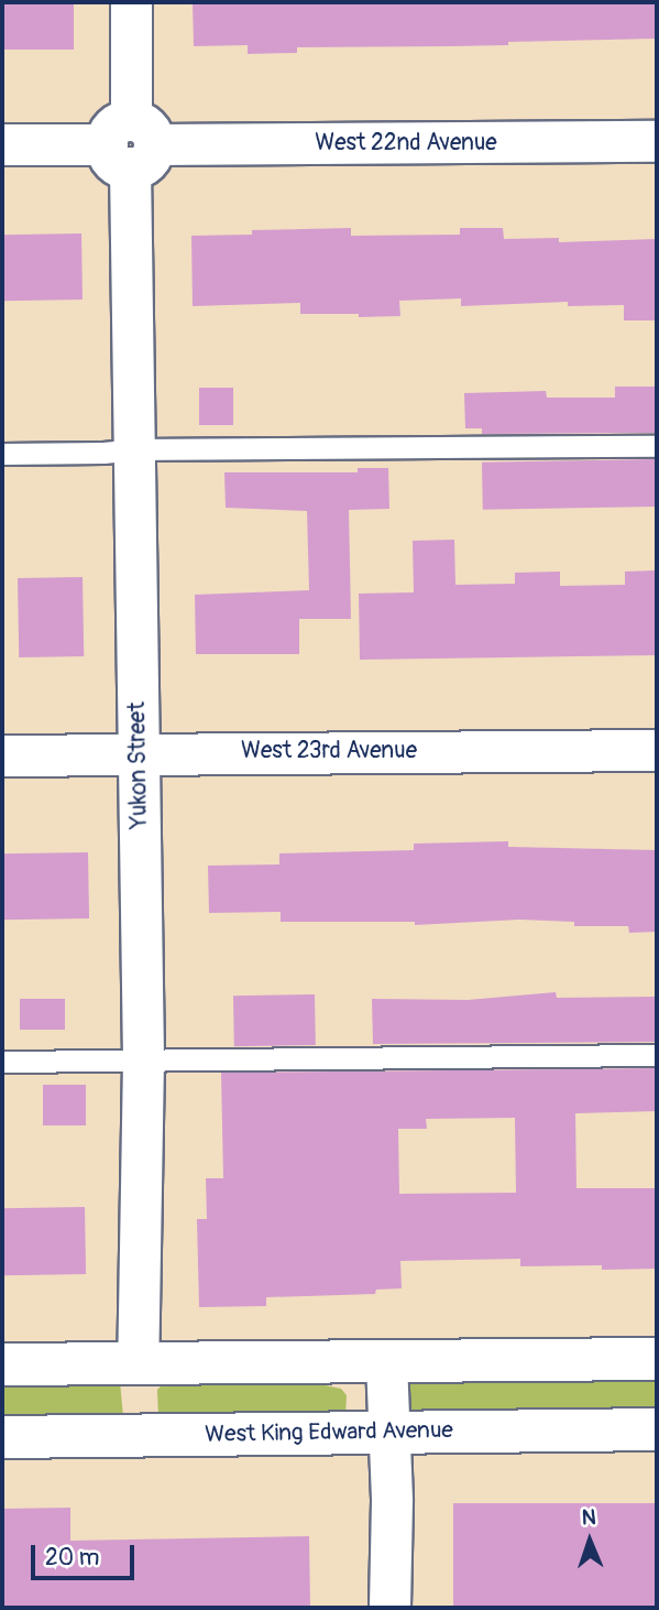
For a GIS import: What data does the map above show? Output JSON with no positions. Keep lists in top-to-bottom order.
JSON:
{
  "streets": {
    "main road": ["West King Edward Avenue"],
    "street": ["West 22nd Avenue", "West 23rd Avenue", "Yukon Street"]
  },
  "crossings": [
    ["West 22nd Avenue", "Yukon Street"],
    ["West 23rd Avenue", "Yukon Street"]
  ],
  "scale_bar": "20 m",
  "north": "top"
}
